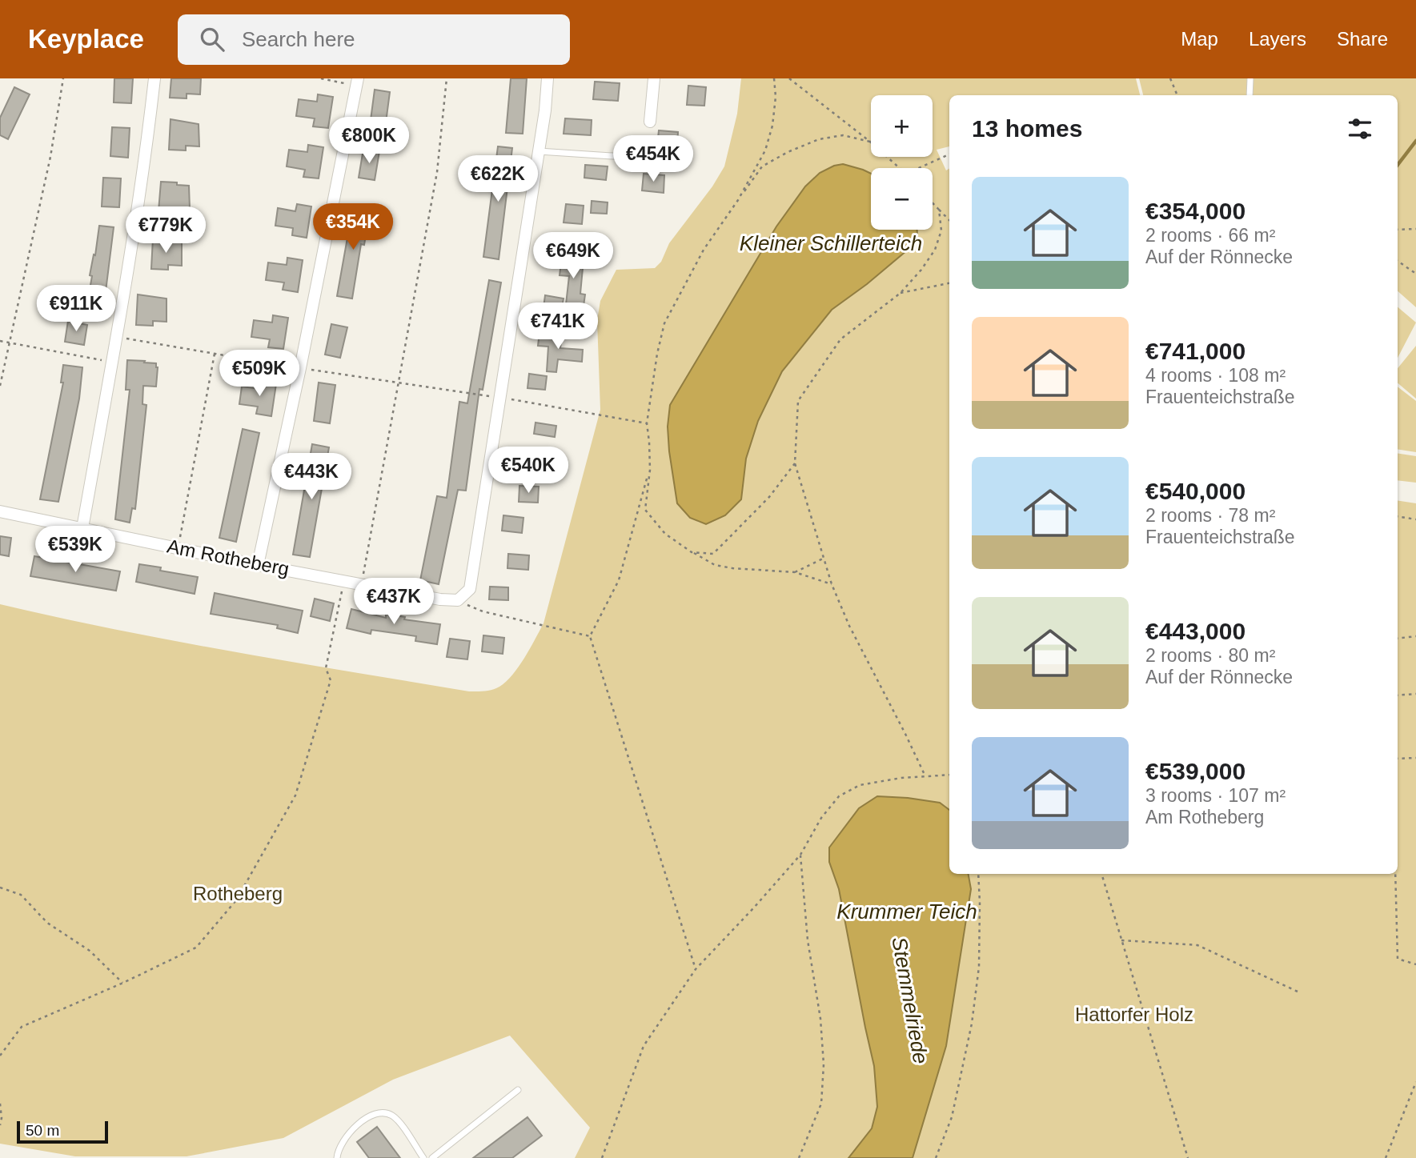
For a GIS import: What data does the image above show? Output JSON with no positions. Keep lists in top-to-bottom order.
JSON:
{
  "streets": {
    "street": ["Am Rotheberg"]
  },
  "water": ["Kleiner Schillerteich", "Krummer Teich", "Stemmelriede"],
  "parks": ["Rotheberg", "Hattorfer Holz"],
  "scale_bar": "50 m",
  "page": {
    "header": "Keyplace",
    "search": "Search here",
    "nav": ["Map", "Layers", "Share"],
    "map_buttons": ["+", "−"],
    "heading": "13 homes",
    "price": [
      "€800K",
      "€454K",
      "€622K",
      "€354K",
      "€779K",
      "€649K",
      "€911K",
      "€741K",
      "€509K",
      "€540K",
      "€443K",
      "€539K",
      "€437K"
    ],
    "list": [
      {
        "name": "€354,000",
        "note": "2 rooms · 66 m² · Auf der Rönnecke"
      },
      {
        "name": "€741,000",
        "note": "4 rooms · 108 m² · Frauenteichstraße"
      },
      {
        "name": "€540,000",
        "note": "2 rooms · 78 m² · Frauenteichstraße"
      },
      {
        "name": "€443,000",
        "note": "2 rooms · 80 m² · Auf der Rönnecke"
      },
      {
        "name": "€539,000",
        "note": "3 rooms · 107 m² · Am Rotheberg"
      }
    ],
    "scale": "50 m"
  }
}
